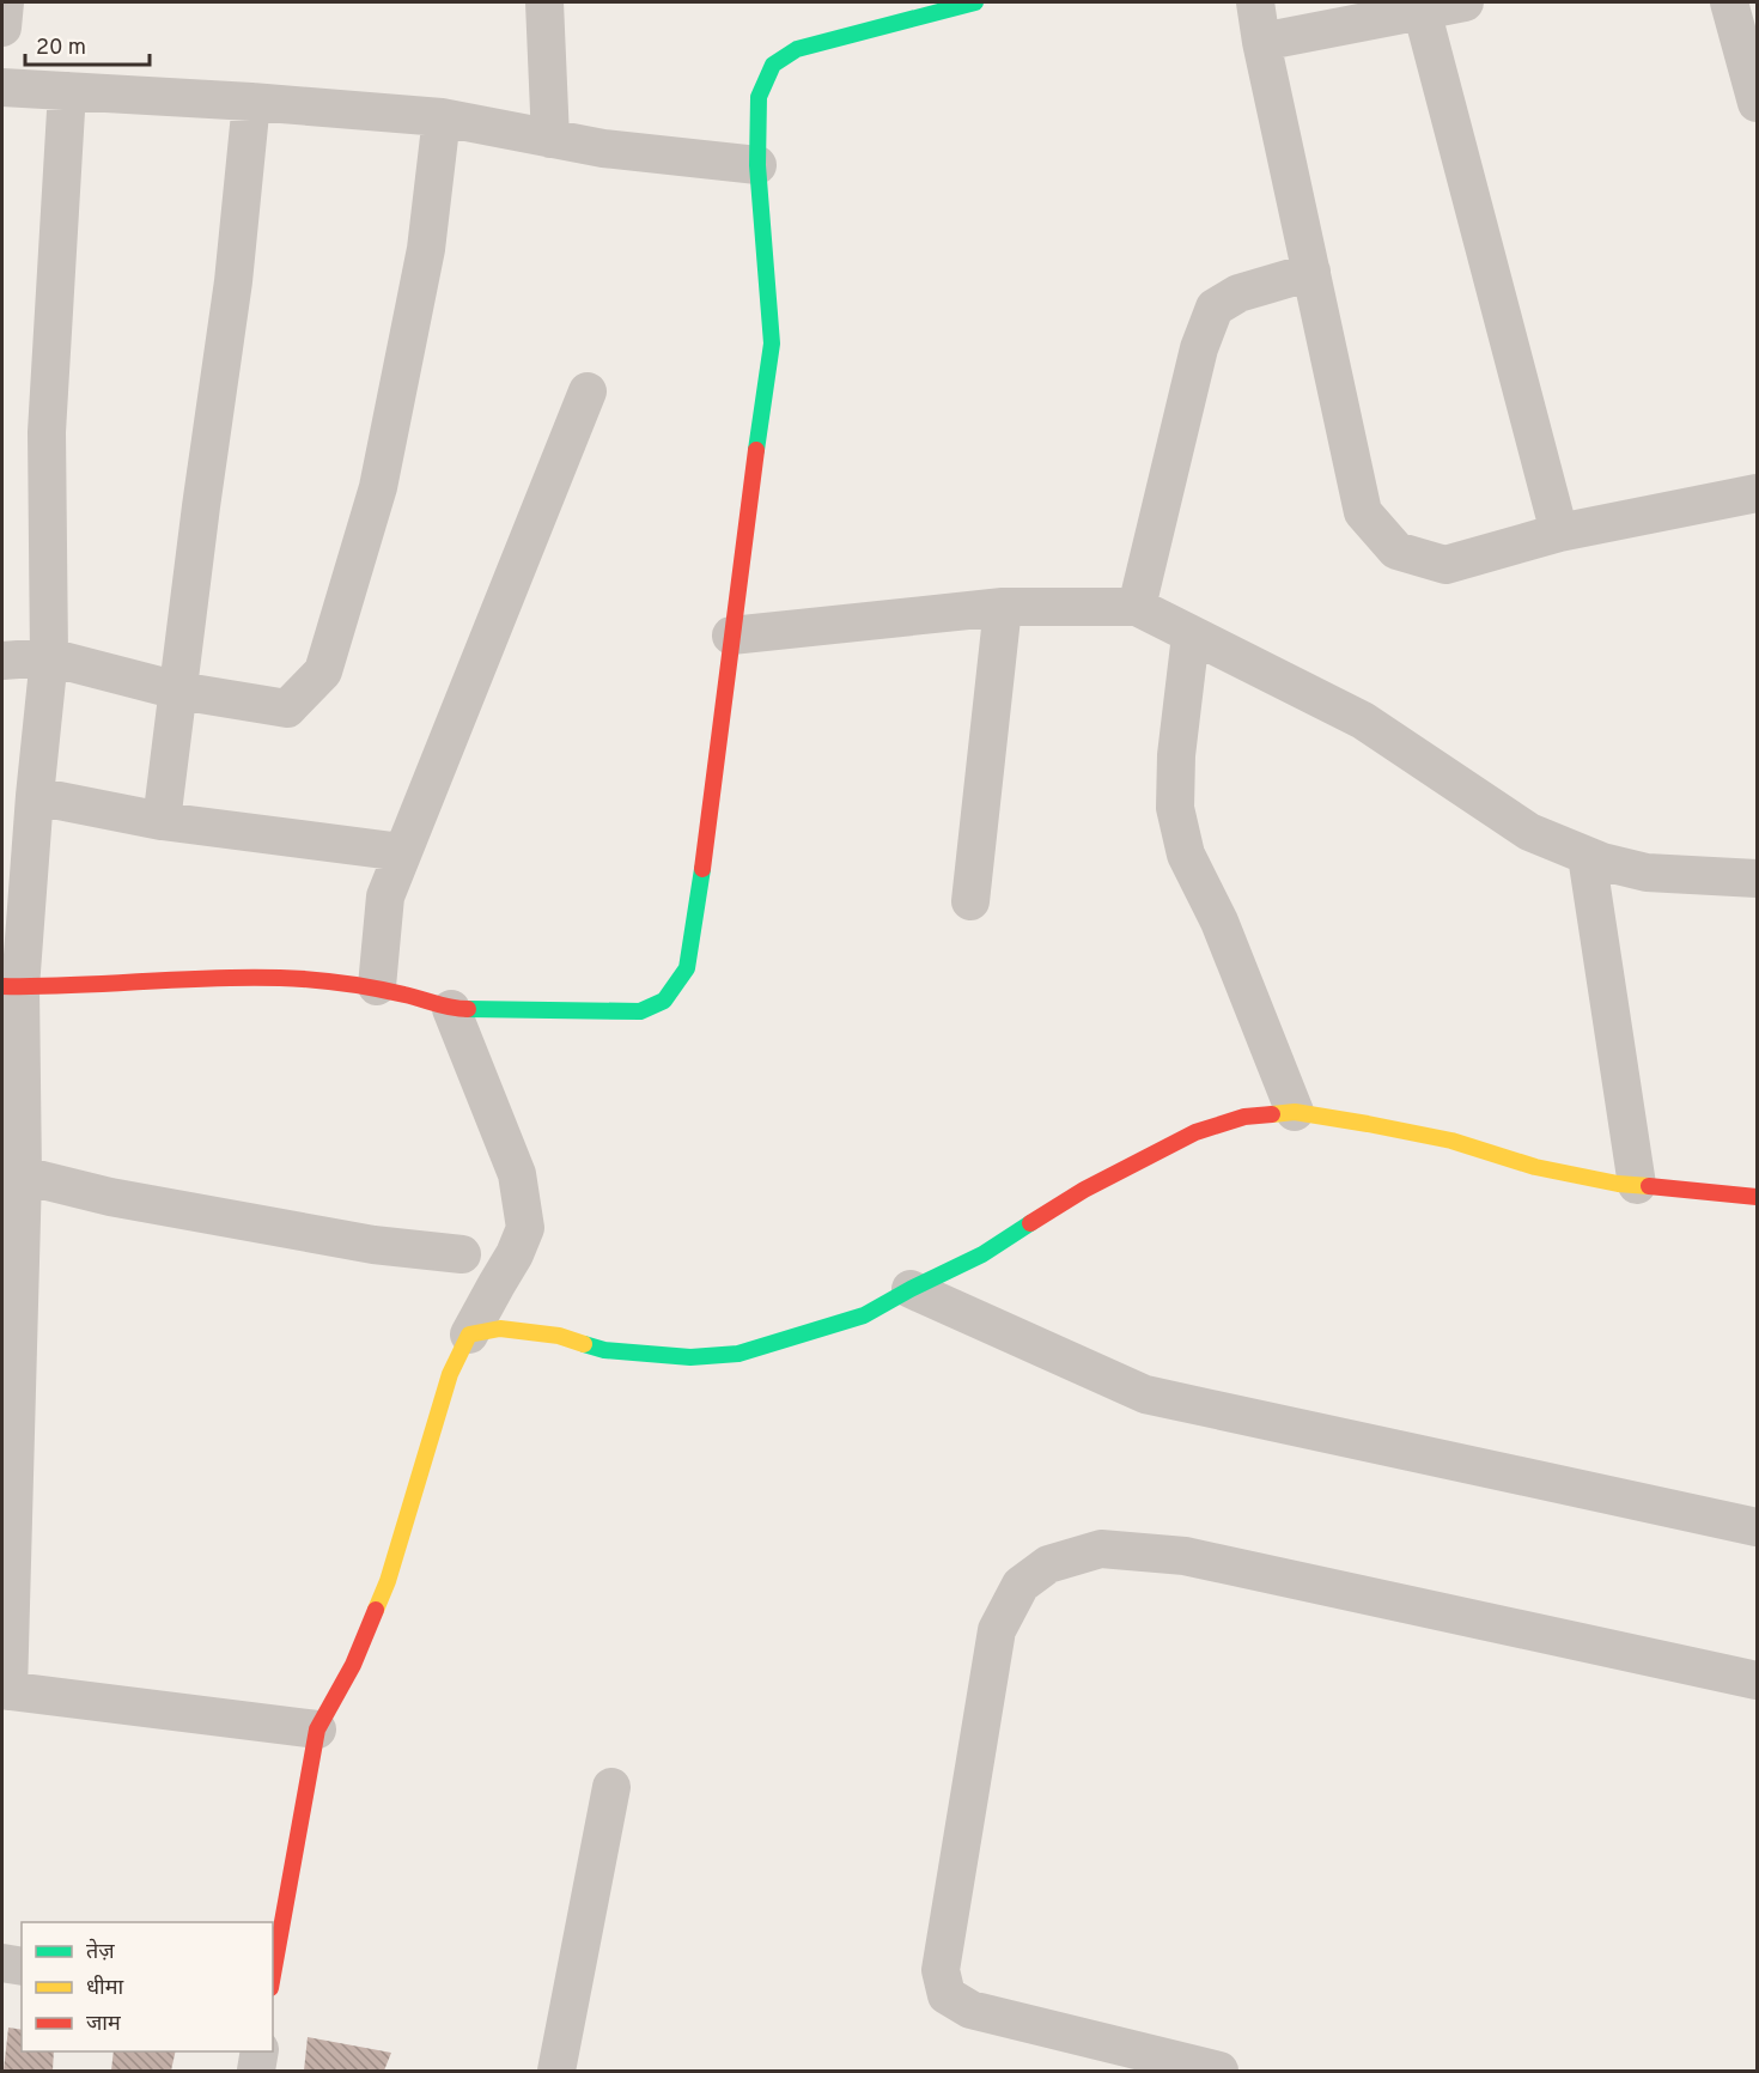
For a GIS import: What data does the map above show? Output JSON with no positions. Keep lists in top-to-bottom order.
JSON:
{
  "legend": ["तेज़", "धीमा", "जाम"],
  "scale_bar": "20 m"
}
